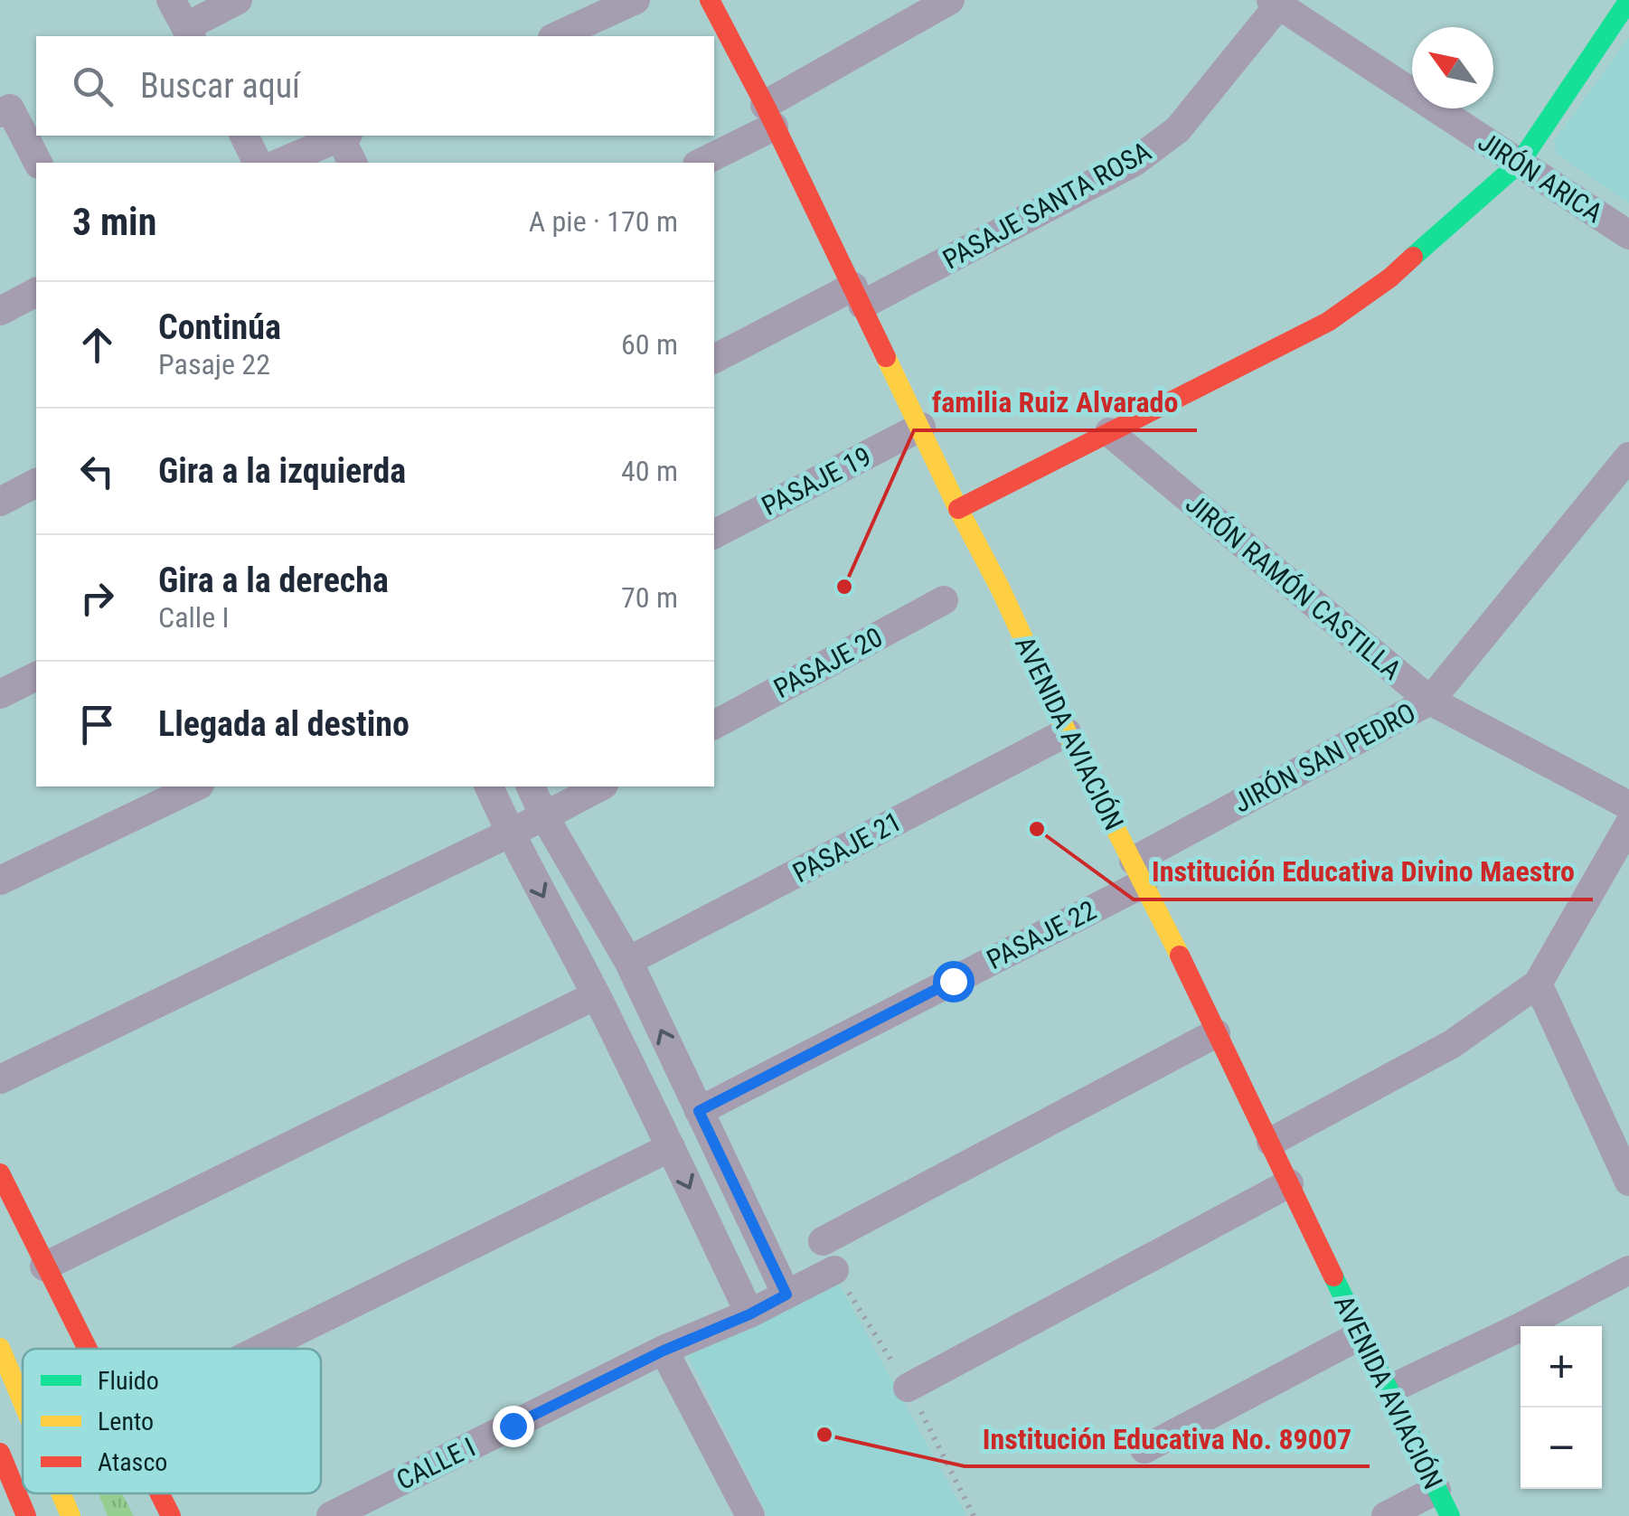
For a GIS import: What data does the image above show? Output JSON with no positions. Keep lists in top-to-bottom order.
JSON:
{
  "streets": {
    "street": [
      "JIRÓN ARICA",
      "PASAJE SANTA ROSA",
      "PASAJE 19",
      "JIRÓN RAMÓN CASTILLA",
      "PASAJE 20",
      "AVENIDA AVIACIÓN",
      "JIRÓN SAN PEDRO",
      "PASAJE 21",
      "PASAJE 22",
      "CALLE I"
    ]
  },
  "crossings": [
    ["JIRÓN ARICA", "PASAJE SANTA ROSA"],
    ["PASAJE SANTA ROSA", "AVENIDA AVIACIÓN"],
    ["PASAJE 19", "AVENIDA AVIACIÓN"],
    ["JIRÓN RAMÓN CASTILLA", "JIRÓN SAN PEDRO"],
    ["AVENIDA AVIACIÓN", "JIRÓN SAN PEDRO"],
    ["AVENIDA AVIACIÓN", "PASAJE 21"],
    ["AVENIDA AVIACIÓN", "PASAJE 22"],
    ["JIRÓN SAN PEDRO", "PASAJE 22"]
  ],
  "places": ["familia Ruiz Alvarado", "Institución Educativa Divino Maestro", "Institución Educativa No. 89007"],
  "legend": ["Fluido", "Lento", "Atasco"],
  "north": "top left",
  "page": {
    "search": "Buscar aquí",
    "heading": ["3 min", "A pie · 170 m"],
    "list": [
      ["Continúa", "Pasaje 22", "60 m"],
      ["Gira a la izquierda", "40 m"],
      ["Gira a la derecha", "Calle I", "70 m"],
      "Llegada al destino"
    ],
    "map_buttons": ["+", "−"]
  }
}
